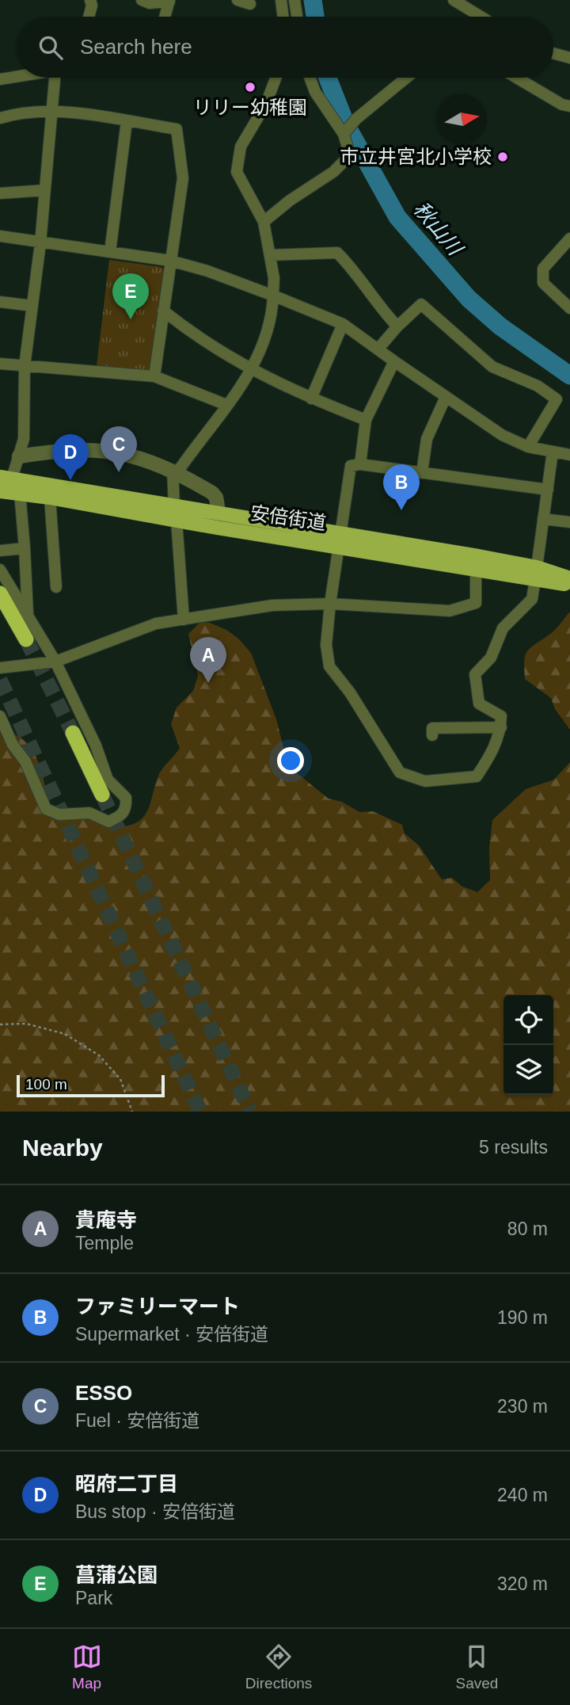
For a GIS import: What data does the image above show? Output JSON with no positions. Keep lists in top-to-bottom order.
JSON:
{
  "streets": {
    "main road": ["安倍街道"]
  },
  "water": ["秋山川"],
  "places": ["リリー幼稚園", "市立井宮北小学校"],
  "scale_bar": "100 m",
  "north": "right",
  "page": {
    "search": "Search here",
    "pins": [
      "E",
      "C",
      "D",
      "B",
      "A"
    ],
    "scale": "100 m",
    "heading": ["Nearby", "5 results"],
    "list": [
      {
        "mark": "A",
        "name": "貴庵寺",
        "note": "Temple",
        "value": "80 m"
      },
      {
        "mark": "B",
        "name": "ファミリーマート",
        "note": "Supermarket · 安倍街道",
        "value": "190 m"
      },
      {
        "mark": "C",
        "name": "ESSO",
        "note": "Fuel · 安倍街道",
        "value": "230 m"
      },
      {
        "mark": "D",
        "name": "昭府二丁目",
        "note": "Bus stop · 安倍街道",
        "value": "240 m"
      },
      {
        "mark": "E",
        "name": "菖蒲公園",
        "note": "Park",
        "value": "320 m"
      }
    ],
    "nav": ["Map", "Directions", "Saved"]
  }
}
